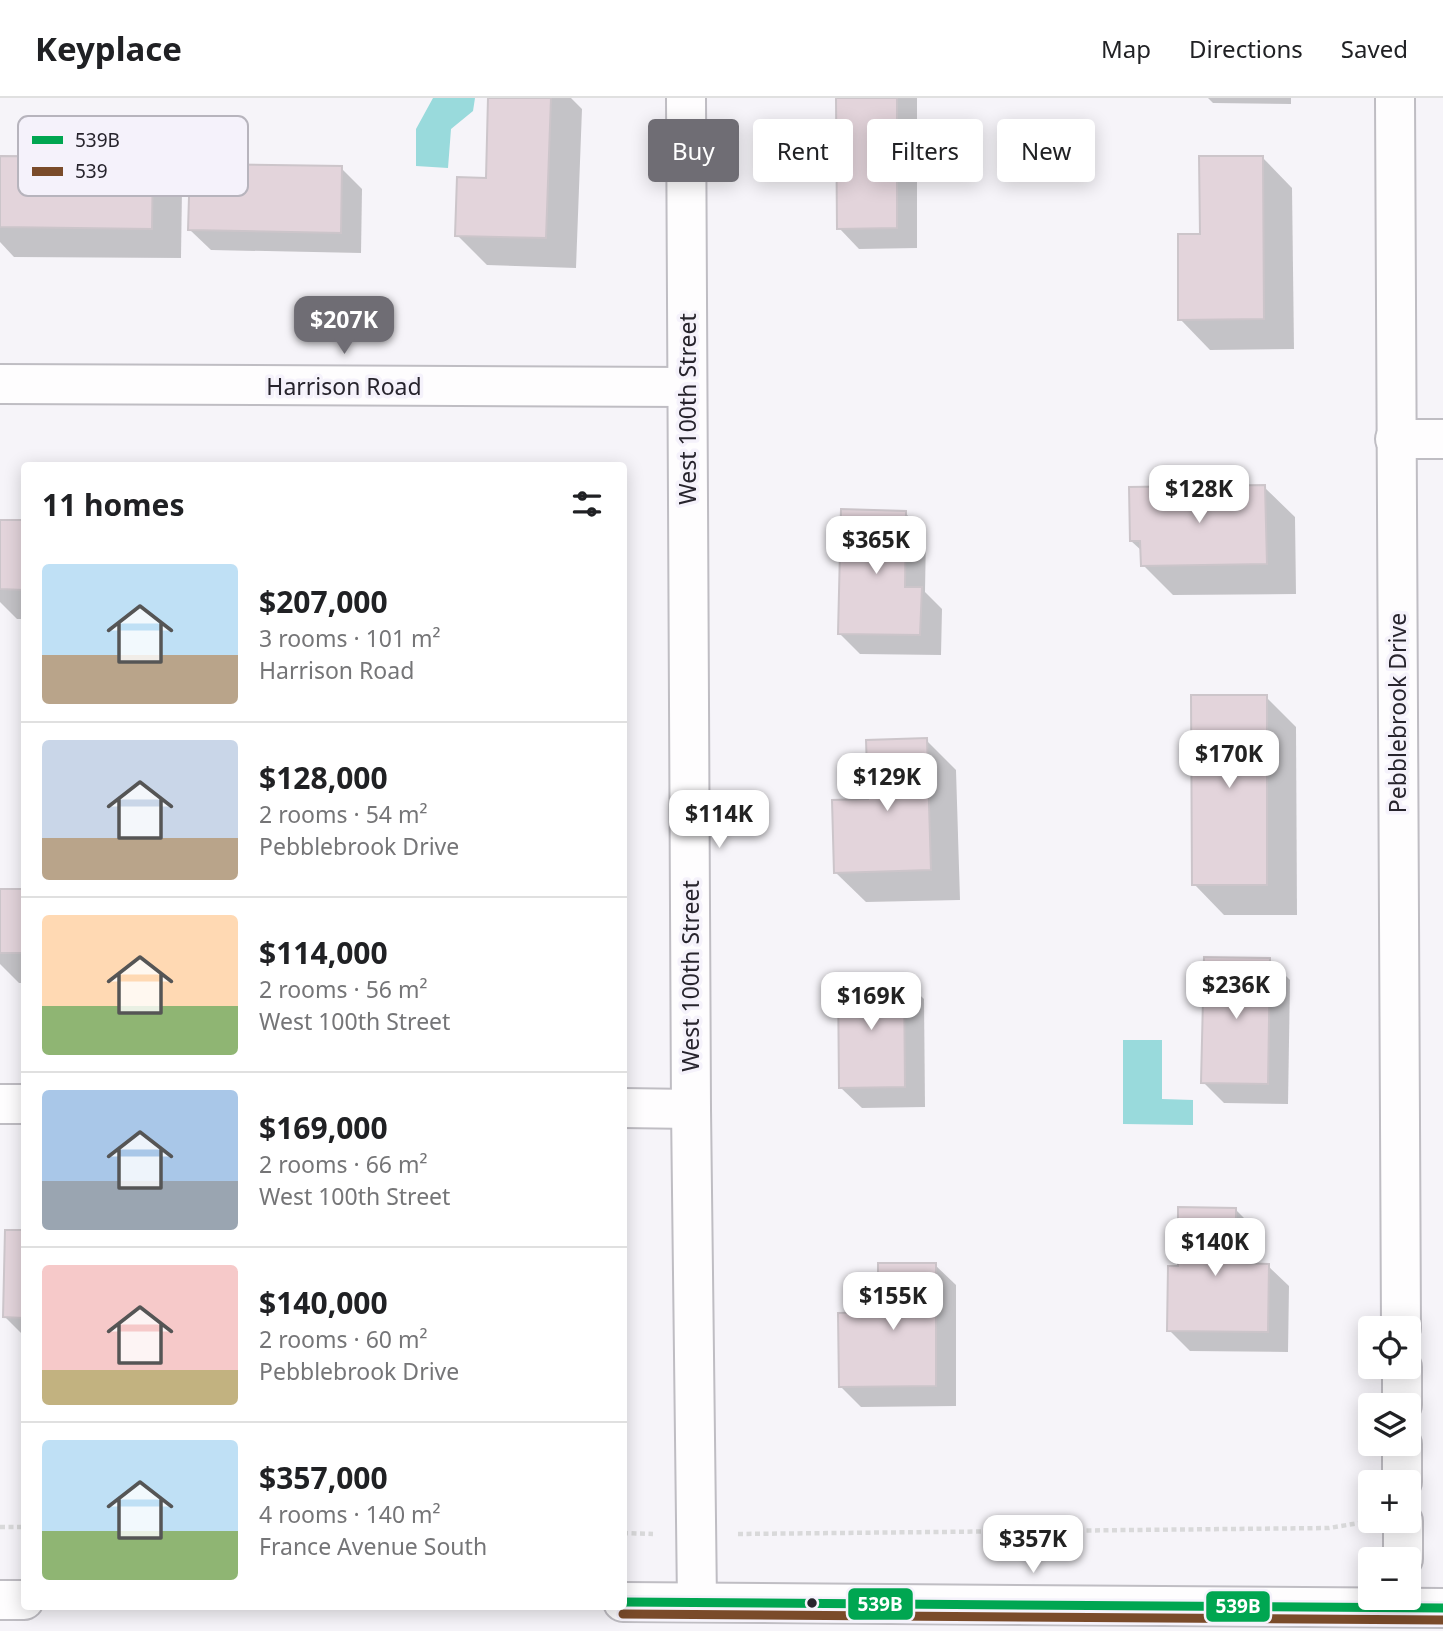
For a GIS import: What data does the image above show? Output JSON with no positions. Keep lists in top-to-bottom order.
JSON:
{
  "streets": {
    "street": ["Harrison Road", "West 100th Street", "Pebblebrook Drive"]
  },
  "crossings": [
    ["Harrison Road", "West 100th Street"]
  ],
  "lines": ["transit line 539B", "transit line 539"],
  "legend": ["539B", "539"],
  "page": {
    "header": "Keyplace",
    "nav": ["Map", "Directions", "Saved"],
    "chip": [
      "Buy",
      "Rent",
      "Filters",
      "New"
    ],
    "price": [
      "$207K",
      "$128K",
      "$365K",
      "$170K",
      "$129K",
      "$114K",
      "$236K",
      "$169K",
      "$140K",
      "$155K",
      "$357K"
    ],
    "heading": "11 homes",
    "list": [
      {
        "name": "$207,000",
        "note": "3 rooms · 101 m² · Harrison Road"
      },
      {
        "name": "$128,000",
        "note": "2 rooms · 54 m² · Pebblebrook Drive"
      },
      {
        "name": "$114,000",
        "note": "2 rooms · 56 m² · West 100th Street"
      },
      {
        "name": "$169,000",
        "note": "2 rooms · 66 m² · West 100th Street"
      },
      {
        "name": "$140,000",
        "note": "2 rooms · 60 m² · Pebblebrook Drive"
      },
      {
        "name": "$357,000",
        "note": "4 rooms · 140 m² · France Avenue South"
      }
    ],
    "map_buttons": ["+", "−"]
  }
}
